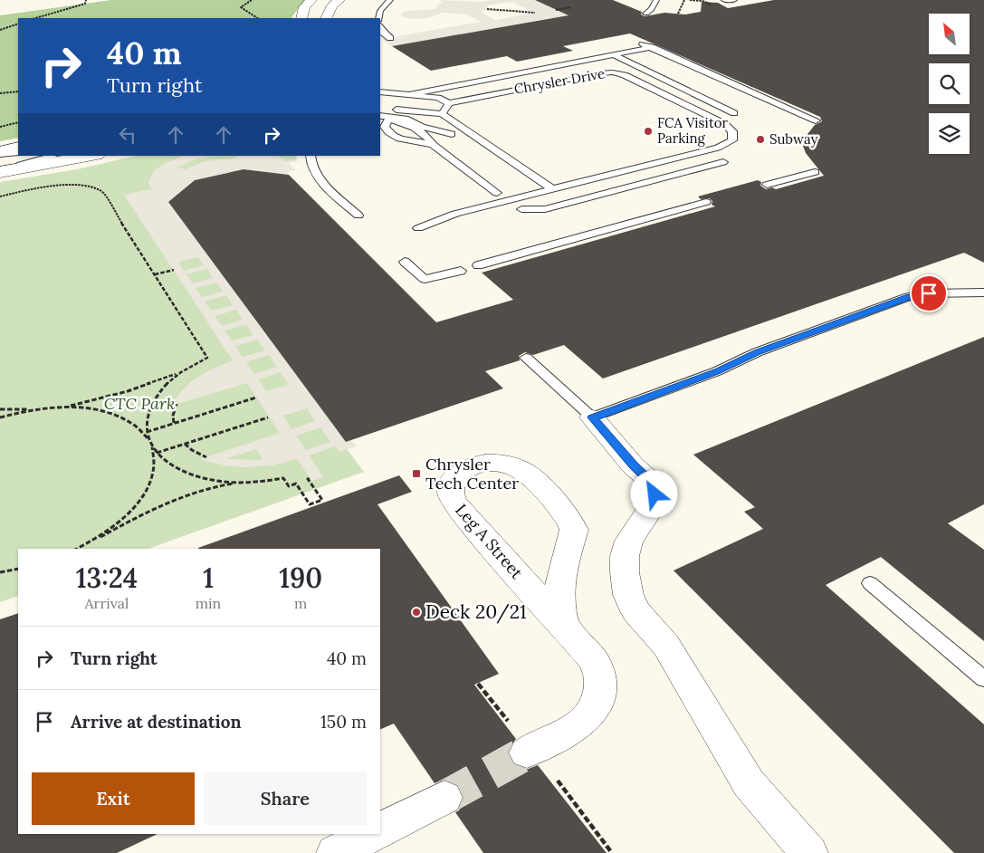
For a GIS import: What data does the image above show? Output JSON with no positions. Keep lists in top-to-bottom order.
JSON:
{
  "streets": {
    "street": ["Leg A Street"],
    "lane": ["Chrysler Drive"]
  },
  "parks": ["CTC Park"],
  "places": {
    "other": ["FCA Visitor Parking", "Subway", "Deck 20/21"],
    "transit": ["Chrysler Tech Center"]
  },
  "north": "top left",
  "page": {
    "turn": ["40 m", "Turn right"],
    "eta": [
      "13:24",
      "Arrival",
      "1",
      "min",
      "190",
      "m"
    ],
    "list": [
      {
        "name": "Turn right",
        "value": "40 m"
      },
      {
        "name": "Arrive at destination",
        "value": "150 m"
      }
    ],
    "buttons": ["Exit", "Share"]
  }
}
